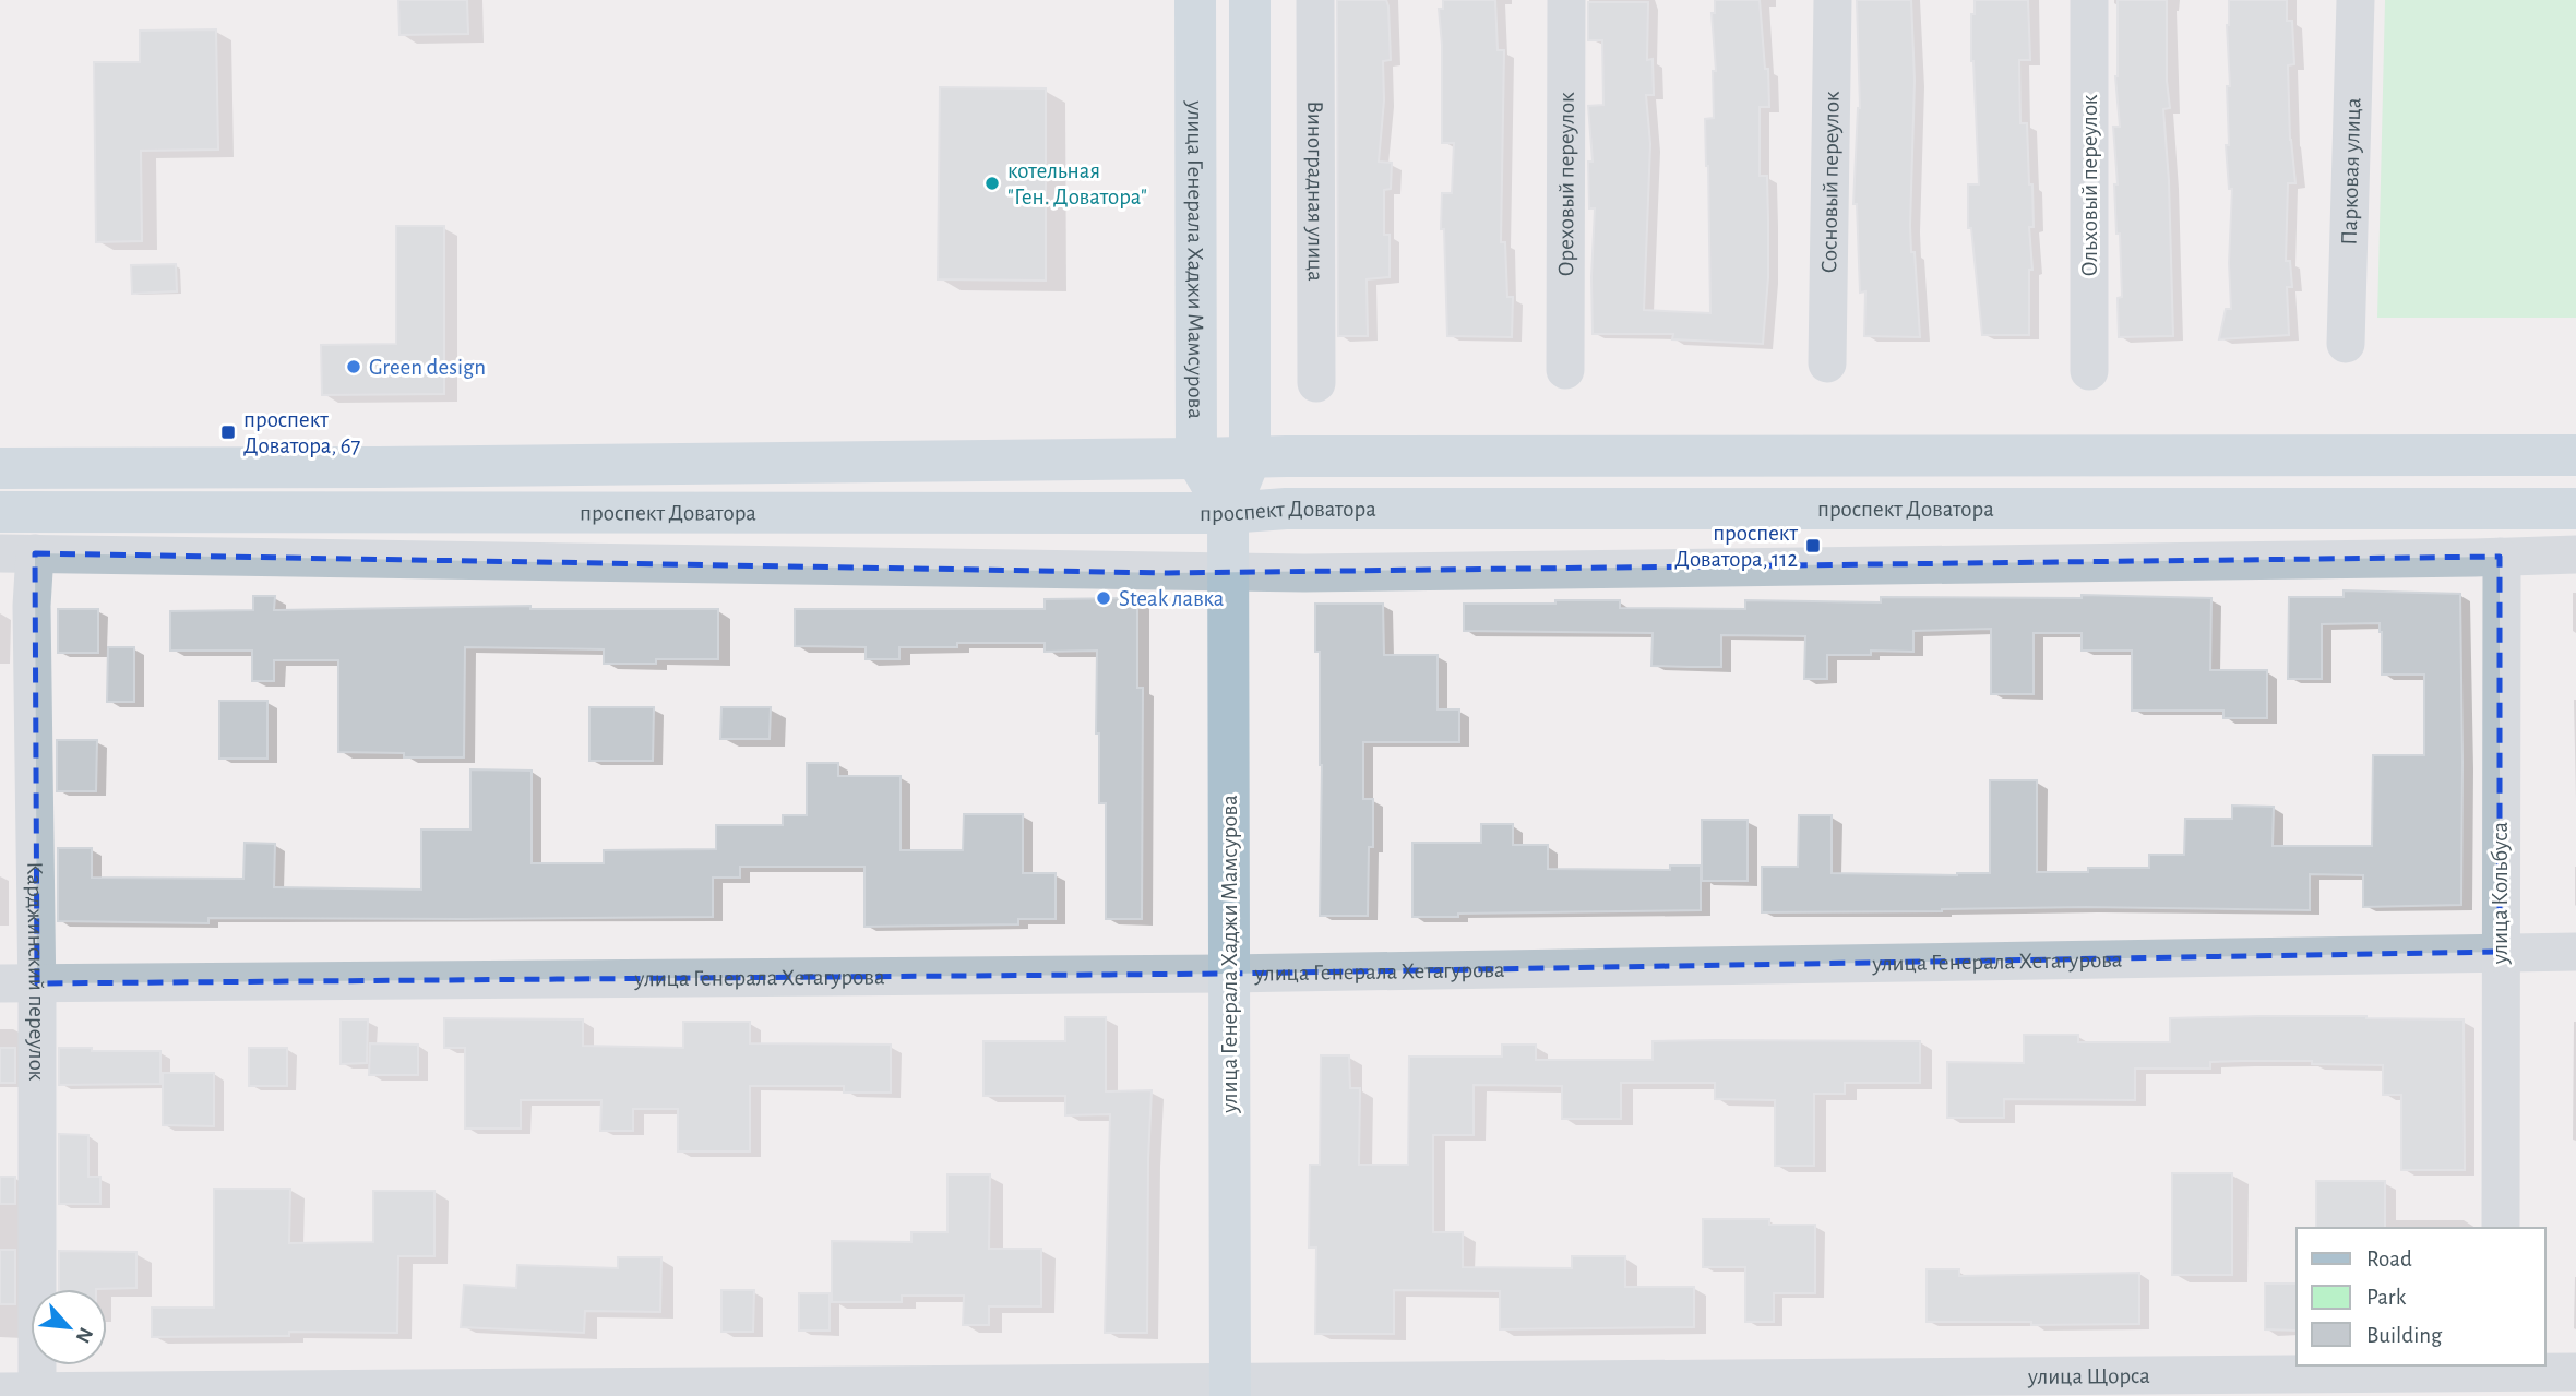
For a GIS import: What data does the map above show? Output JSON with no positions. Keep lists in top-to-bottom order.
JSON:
{
  "streets": {
    "main road": ["улица Генерала Хаджи Мамсурова", "проспект Доватора"],
    "street": [
      "Парковая улица",
      "Сосновый переулок",
      "Ореховый переулок",
      "Ольховый переулок",
      "Виноградная улица",
      "улица Кольбуса",
      "улица Генерала Хетагурова",
      "Карджинский переулок",
      "улица Щорса"
    ]
  },
  "crossings": [
    ["улица Генерала Хаджи Мамсурова", "проспект Доватора"],
    ["улица Генерала Хаджи Мамсурова", "улица Генерала Хетагурова"],
    ["улица Генерала Хаджи Мамсурова", "улица Щорса"],
    ["улица Кольбуса", "улица Генерала Хетагурова"],
    ["улица Генерала Хетагурова", "Карджинский переулок"],
    ["Карджинский переулок", "улица Щорса"]
  ],
  "places": {
    "other": ["котельная \"Ген. Доватора\"", "Green design", "Steak лавка"],
    "transit": ["проспект Доватора, 67", "проспект Доватора, 112"]
  },
  "legend": ["Road", "Park", "Building"],
  "north": "bottom right"
}
